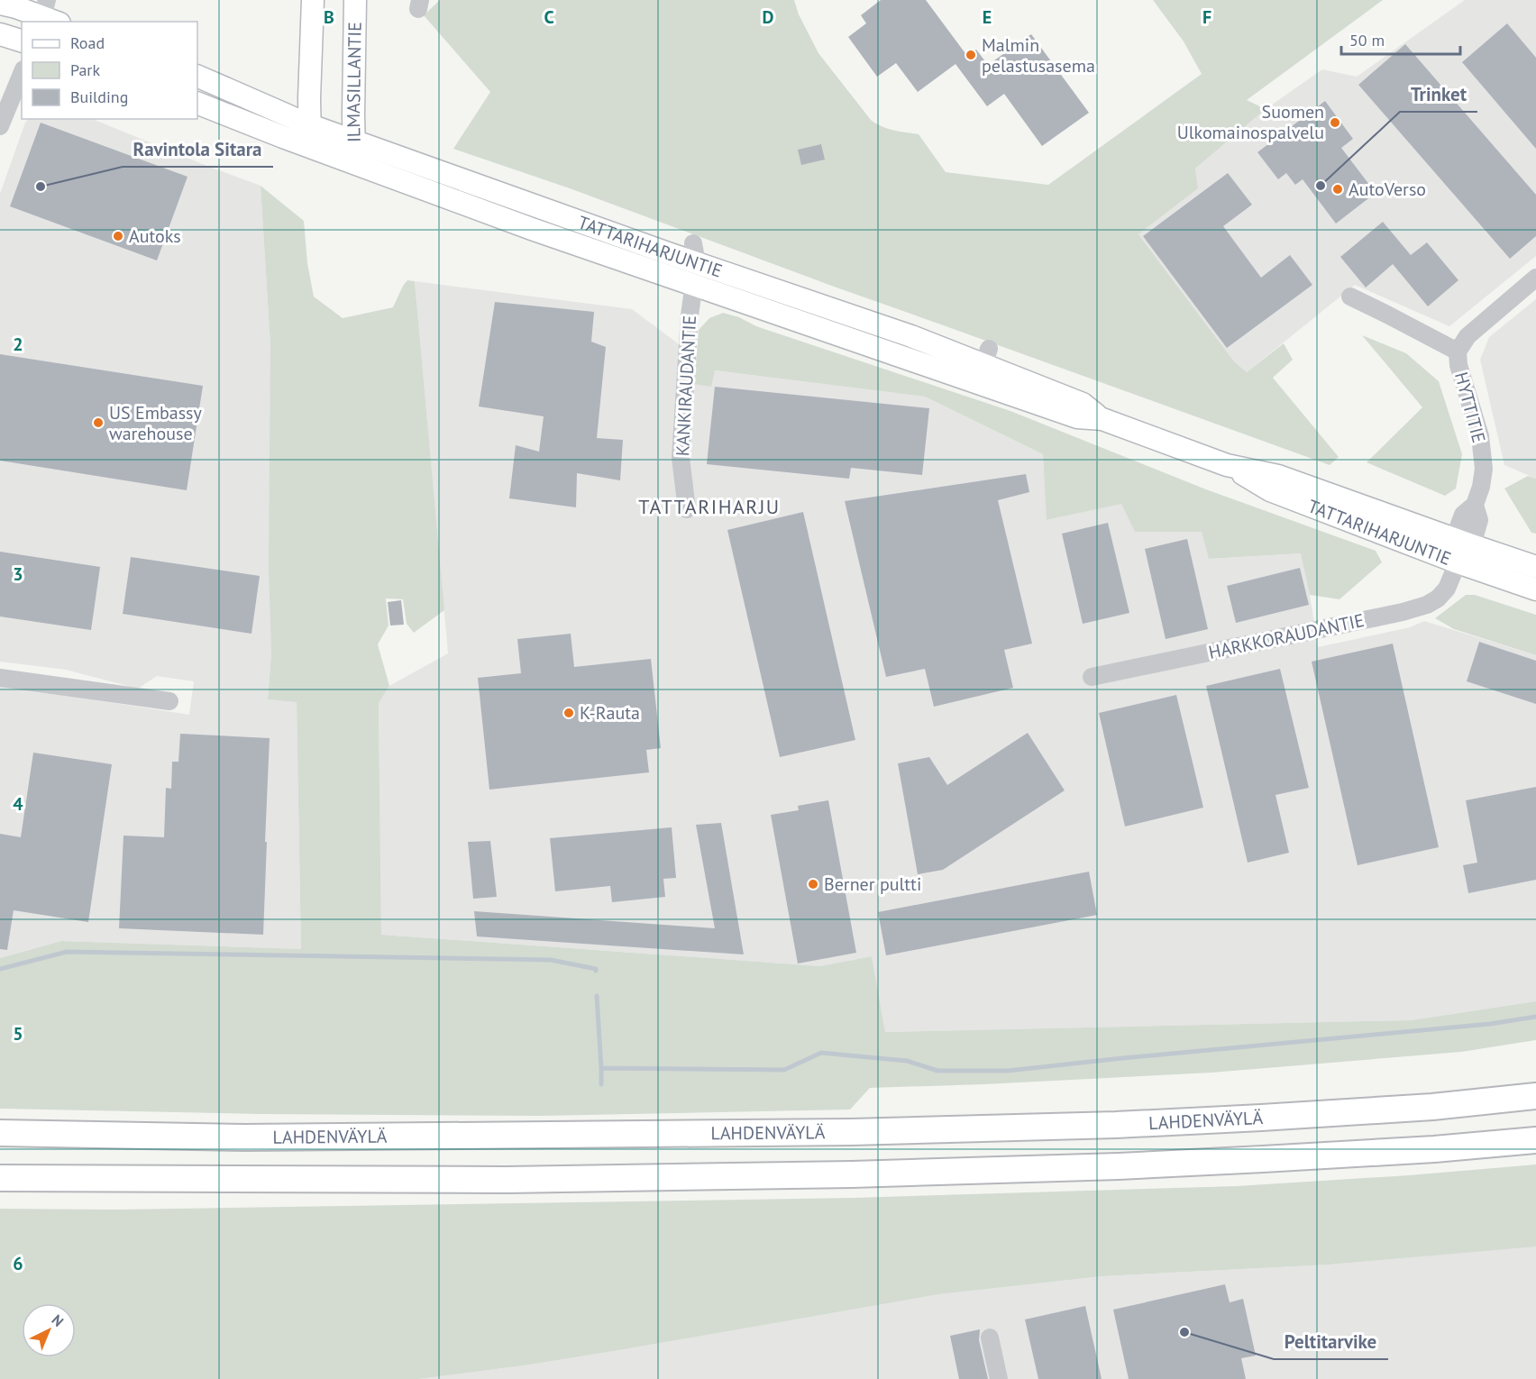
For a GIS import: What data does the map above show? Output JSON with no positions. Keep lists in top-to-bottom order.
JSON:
{
  "streets": {
    "highway": ["LAHDENVÄYLÄ"],
    "main road": ["ILMASILLANTIE", "TATTARIHARJUNTIE"],
    "street": ["KANKIRAUDANTIE", "HYTTITIE", "HARKKORAUDANTIE"]
  },
  "crossings": [
    ["ILMASILLANTIE", "TATTARIHARJUNTIE"],
    ["TATTARIHARJUNTIE", "KANKIRAUDANTIE"],
    ["TATTARIHARJUNTIE", "HYTTITIE"],
    ["TATTARIHARJUNTIE", "HARKKORAUDANTIE"],
    ["HYTTITIE", "HARKKORAUDANTIE"]
  ],
  "districts": ["TATTARIHARJU"],
  "places": [
    "Malmin pelastusasema",
    "Suomen Ulkomainospalvelu",
    "Trinket",
    "Ravintola Sitara",
    "AutoVerso",
    "Autoks",
    "US Embassy warehouse",
    "K-Rauta",
    "Berner pultti",
    "Peltitarvike"
  ],
  "legend": ["Road", "Park", "Building"],
  "scale_bar": "50 m",
  "north": "top right",
  "grid": {
    "columns": [
      "B",
      "C",
      "D",
      "E",
      "F"
    ],
    "rows": [
      "2",
      "3",
      "4",
      "5",
      "6"
    ]
  }
}
